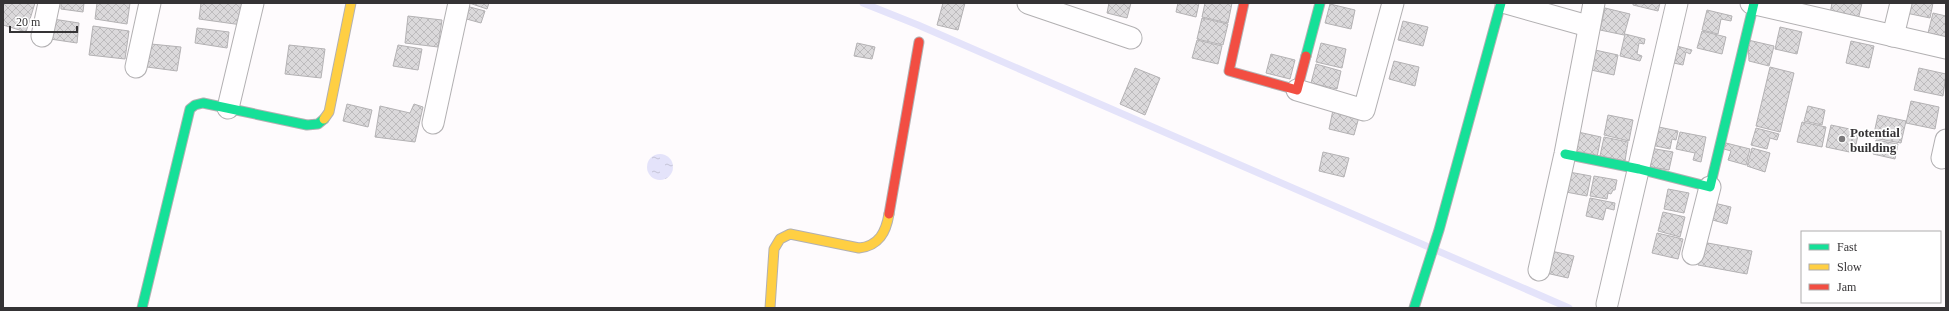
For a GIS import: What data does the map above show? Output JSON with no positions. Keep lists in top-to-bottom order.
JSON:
{
  "places": ["Potential building"],
  "legend": ["Fast", "Slow", "Jam"],
  "scale_bar": "20 m"
}
